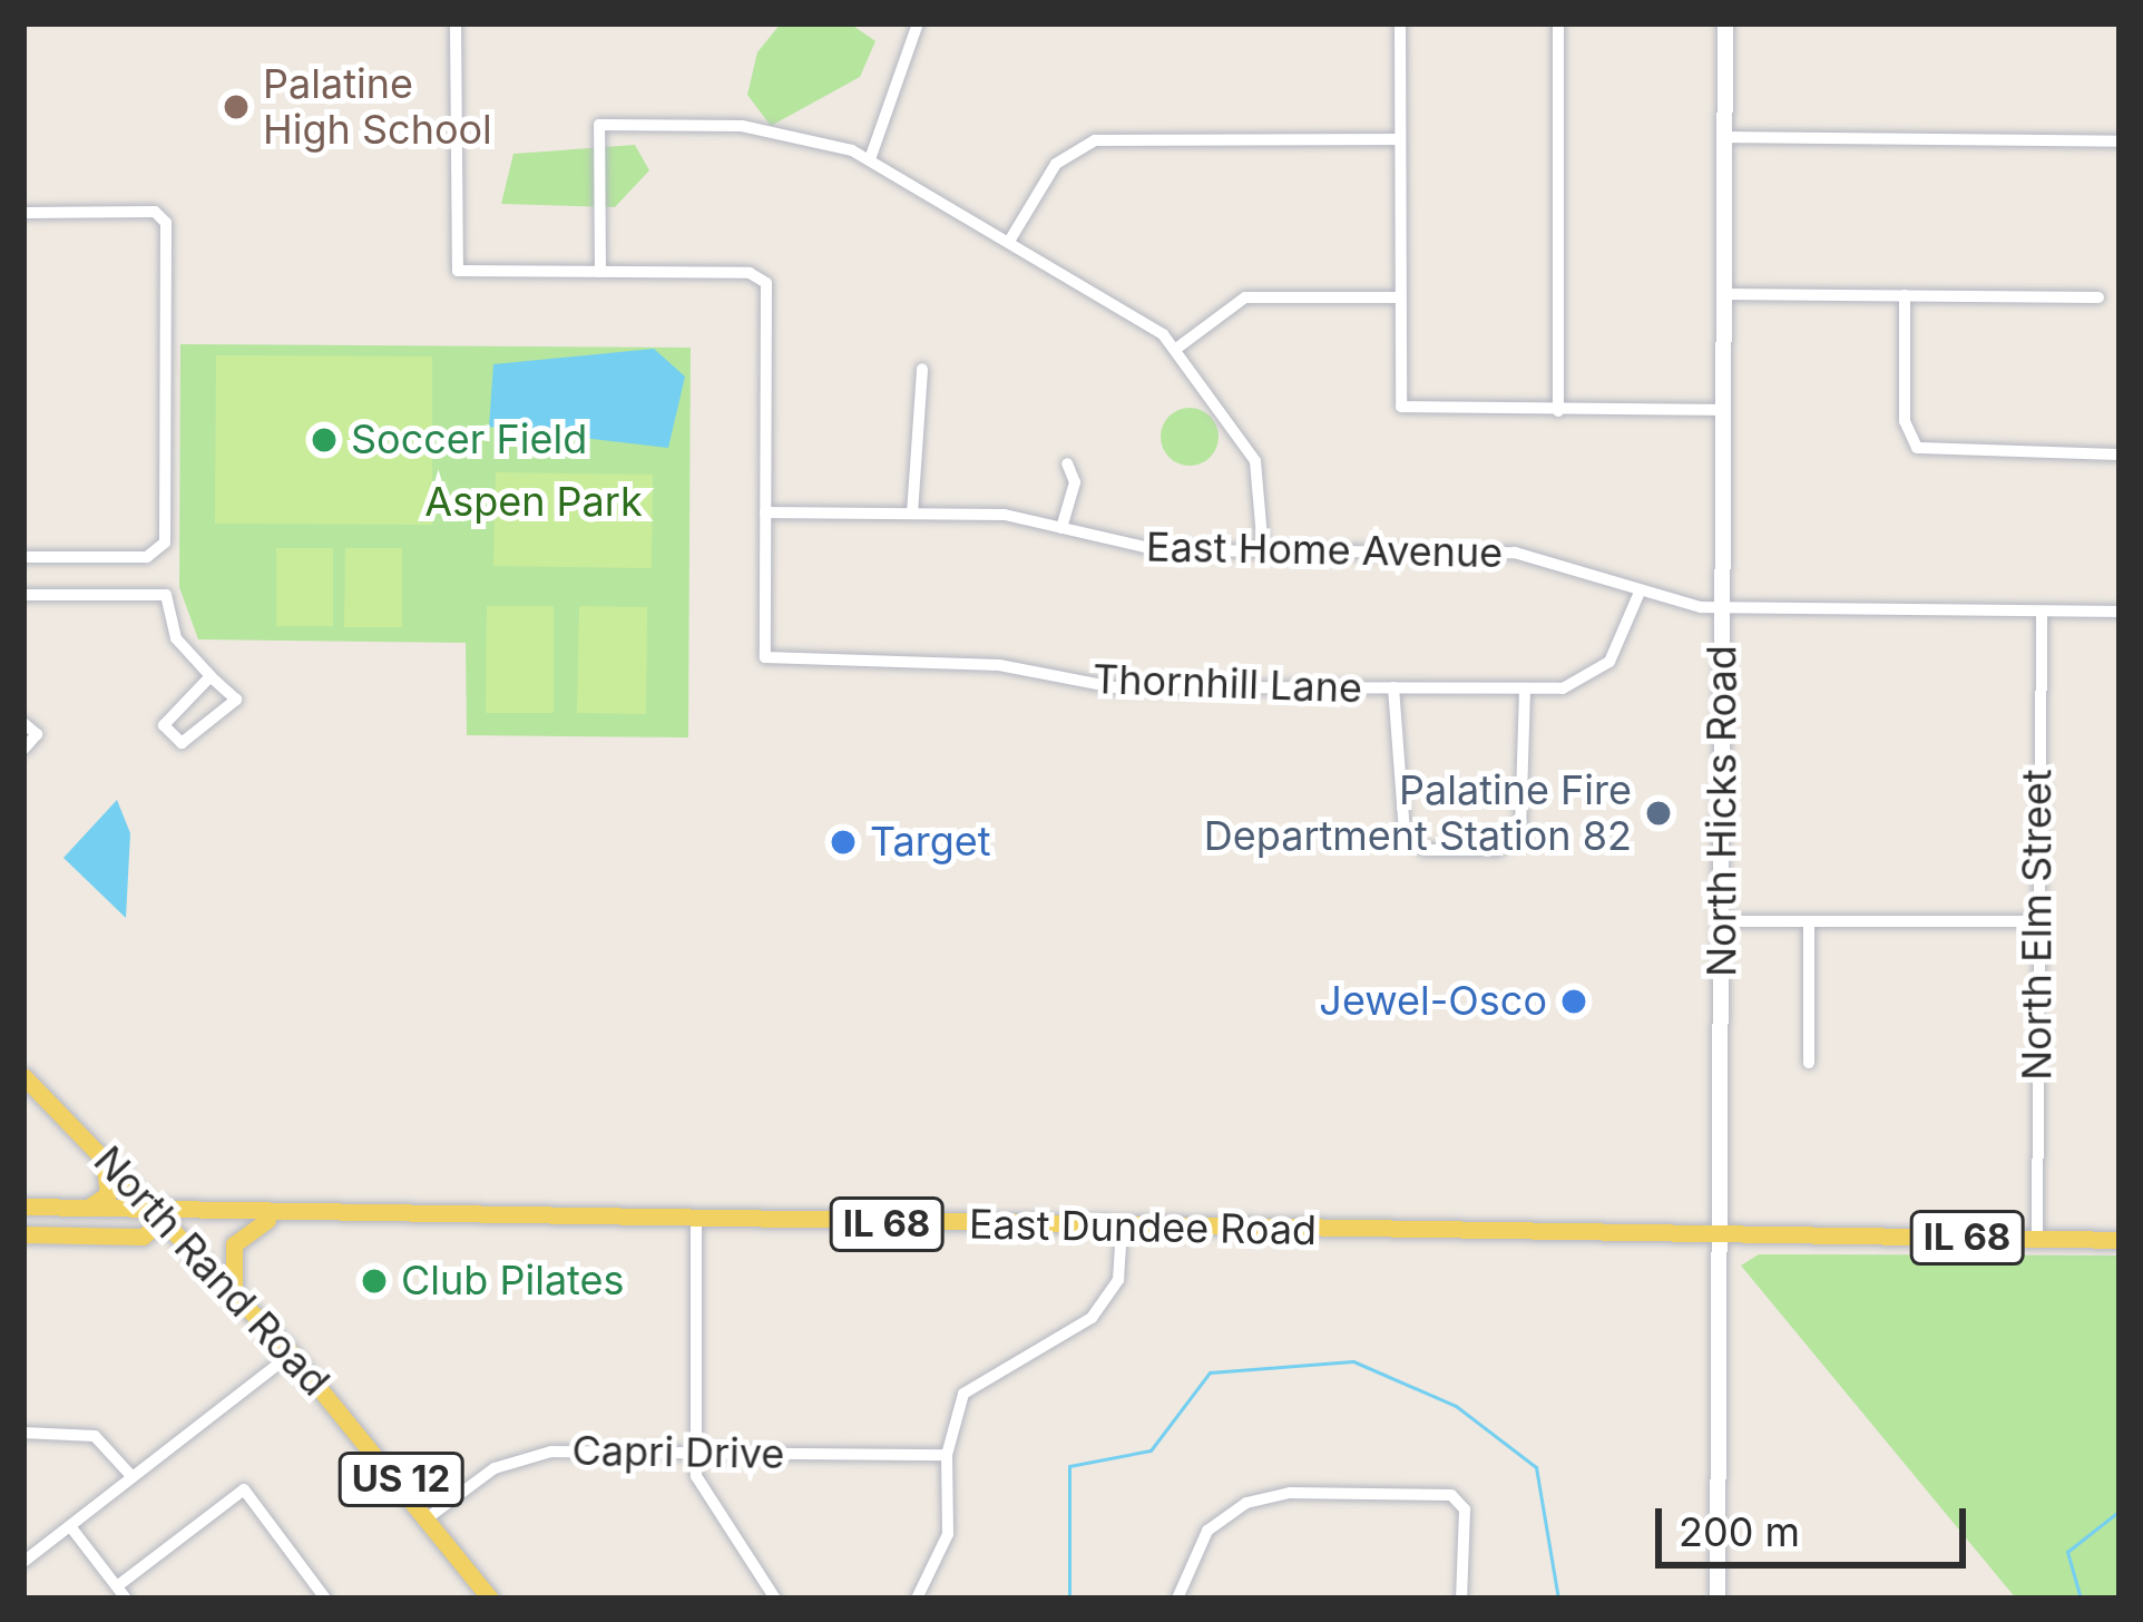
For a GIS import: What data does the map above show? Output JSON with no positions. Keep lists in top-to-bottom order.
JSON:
{
  "streets": {
    "main road": [
      "North Hicks Road",
      "IL 68",
      "East Dundee Road",
      "North Rand Road",
      "US 12"
    ],
    "street": [
      "East Home Avenue",
      "Thornhill Lane",
      "North Elm Street",
      "Capri Drive"
    ]
  },
  "crossings": [
    ["East Home Avenue", "Thornhill Lane"],
    ["East Home Avenue", "North Hicks Road"],
    ["East Home Avenue", "North Elm Street"],
    ["North Hicks Road", "East Dundee Road"],
    ["North Elm Street", "East Dundee Road"],
    ["East Dundee Road", "North Rand Road"],
    ["North Rand Road", "Capri Drive"]
  ],
  "parks": ["Aspen Park"],
  "places": [
    "Palatine High School",
    "Soccer Field",
    "Palatine Fire Department Station 82",
    "Target",
    "Jewel-Osco",
    "Club Pilates"
  ],
  "scale_bar": "200 m"
}
